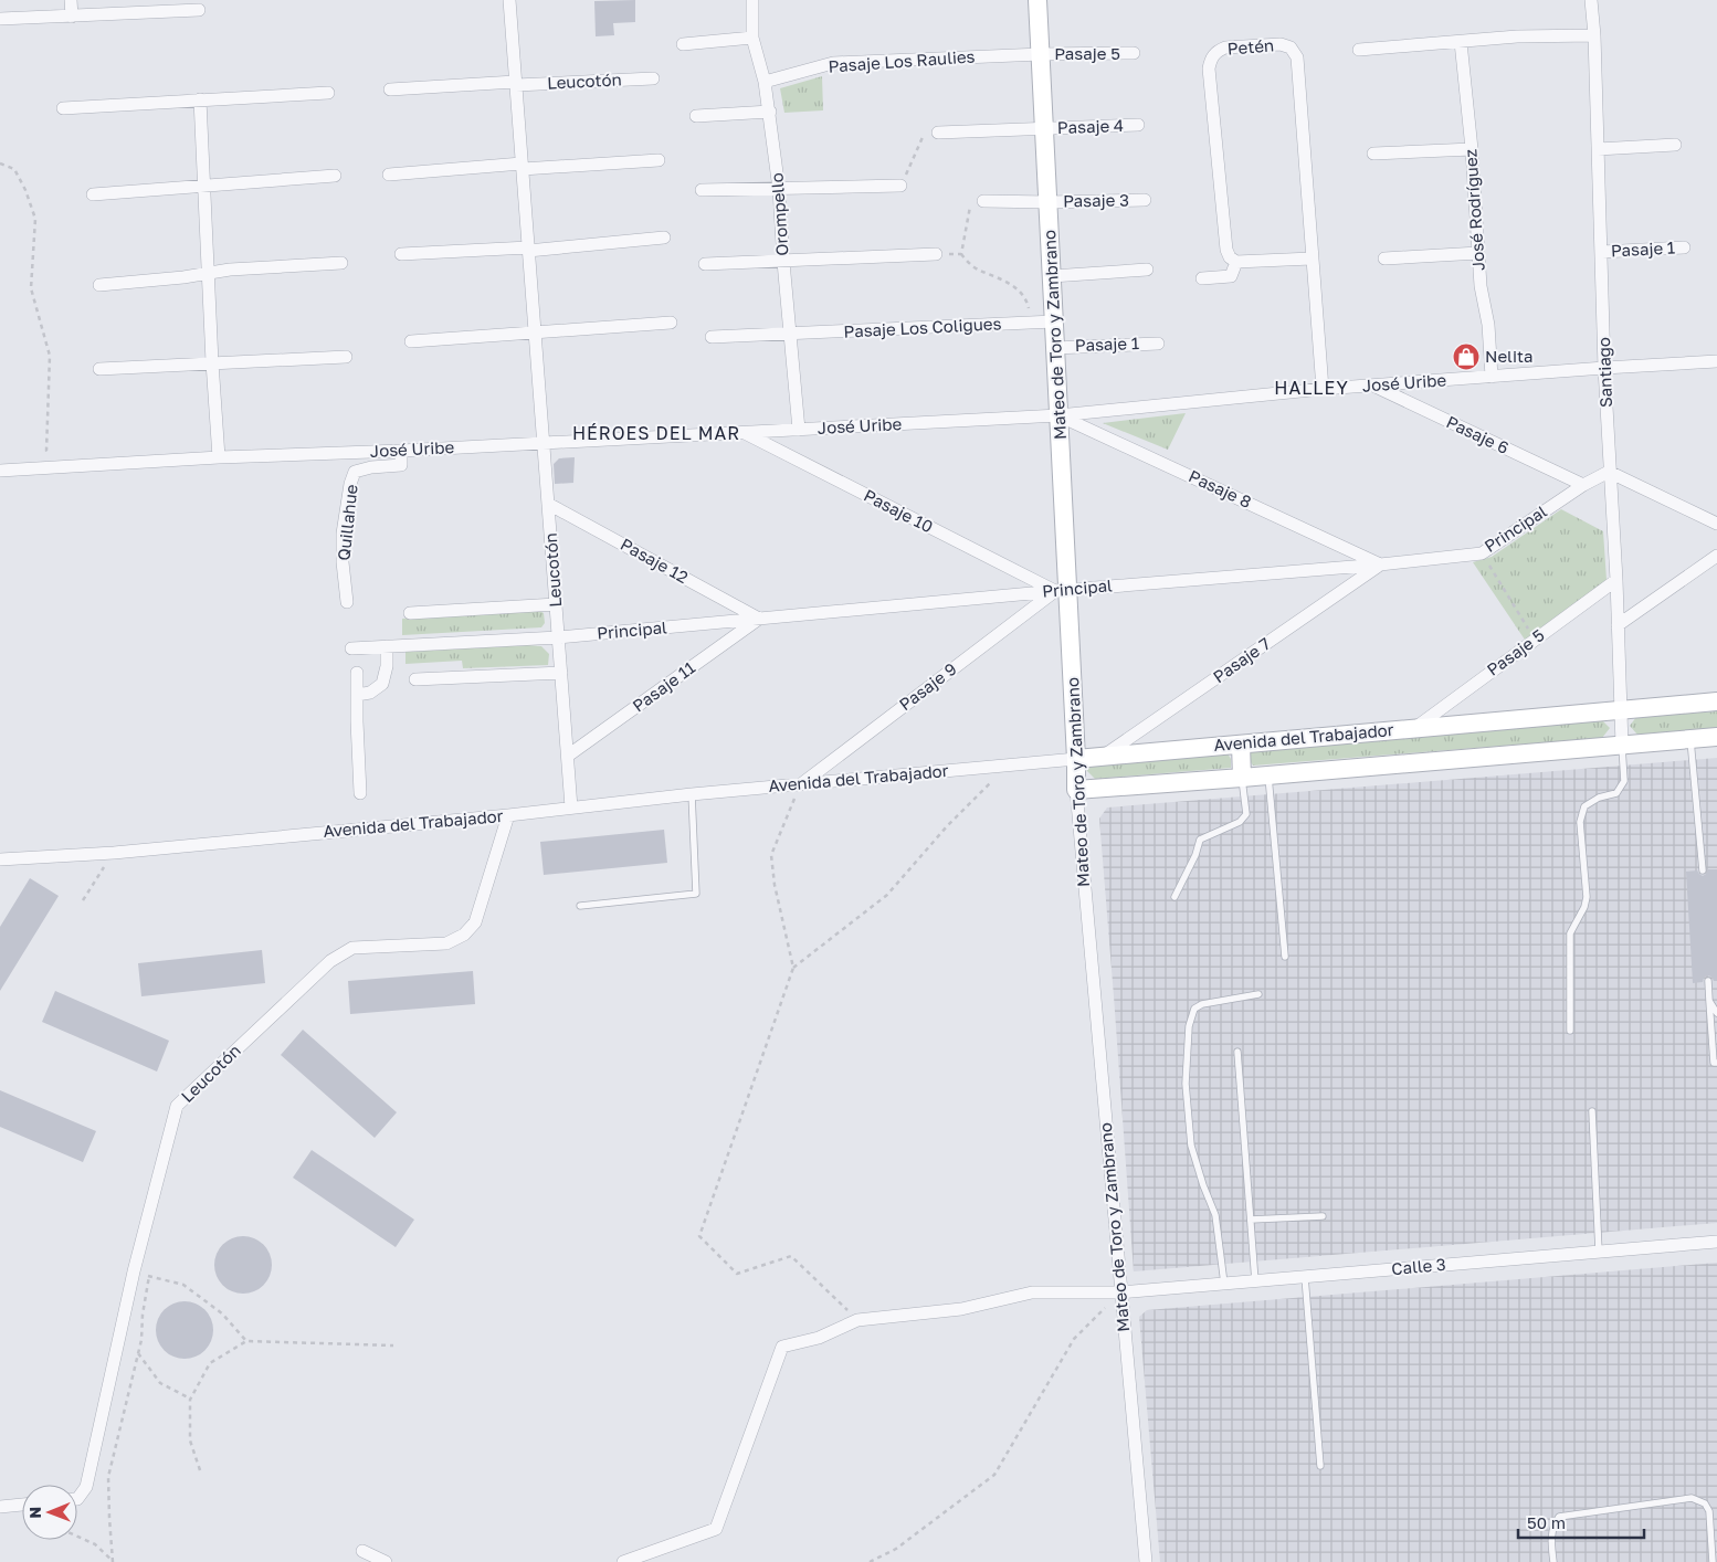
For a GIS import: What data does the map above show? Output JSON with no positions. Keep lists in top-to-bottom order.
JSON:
{
  "streets": {
    "street": [
      "Petén",
      "Pasaje 5",
      "Pasaje Los Raulies",
      "Leucotón",
      "Pasaje 4",
      "Pasaje 3",
      "José Rodríguez",
      "Orompello",
      "Pasaje 1",
      "Pasaje Los Coligues",
      "Mateo de Toro y Zambrano",
      "Santiago",
      "José Uribe",
      "Pasaje 6",
      "Pasaje 8",
      "Pasaje 10",
      "Quillahue",
      "Principal",
      "Pasaje 12",
      "Pasaje 7",
      "Pasaje 11",
      "Pasaje 9",
      "Avenida del Trabajador",
      "Calle 3"
    ]
  },
  "crossings": [
    ["Petén", "José Uribe"],
    ["Pasaje 5", "Pasaje Los Raulies"],
    ["Pasaje 5", "Mateo de Toro y Zambrano"],
    ["Pasaje 5", "Santiago"],
    ["Pasaje 5", "Avenida del Trabajador"],
    ["Pasaje Los Raulies", "Orompello"],
    ["Pasaje Los Raulies", "Mateo de Toro y Zambrano"],
    ["Leucotón", "José Uribe"],
    ["Leucotón", "Principal"],
    ["Leucotón", "Pasaje 12"],
    ["Leucotón", "Pasaje 11"],
    ["Leucotón", "Avenida del Trabajador"],
    ["Pasaje 4", "Mateo de Toro y Zambrano"],
    ["Pasaje 3", "Mateo de Toro y Zambrano"],
    ["José Rodríguez", "José Uribe"],
    ["Orompello", "Pasaje Los Coligues"],
    ["Orompello", "José Uribe"],
    ["Pasaje 1", "Mateo de Toro y Zambrano"],
    ["Pasaje 1", "Santiago"],
    ["Pasaje Los Coligues", "Mateo de Toro y Zambrano"],
    ["Mateo de Toro y Zambrano", "José Uribe"],
    ["Mateo de Toro y Zambrano", "Pasaje 8"],
    ["Mateo de Toro y Zambrano", "Pasaje 10"],
    ["Mateo de Toro y Zambrano", "Principal"],
    ["Mateo de Toro y Zambrano", "Pasaje 9"],
    ["Mateo de Toro y Zambrano", "Avenida del Trabajador"],
    ["Mateo de Toro y Zambrano", "Calle 3"],
    ["Santiago", "José Uribe"],
    ["Santiago", "Principal"],
    ["Santiago", "Avenida del Trabajador"],
    ["José Uribe", "Pasaje 6"],
    ["José Uribe", "Pasaje 8"],
    ["José Uribe", "Pasaje 10"],
    ["José Uribe", "Quillahue"],
    ["Pasaje 6", "Principal"],
    ["Pasaje 8", "Principal"],
    ["Pasaje 8", "Pasaje 7"],
    ["Pasaje 10", "Principal"],
    ["Pasaje 10", "Pasaje 9"],
    ["Principal", "Pasaje 12"],
    ["Principal", "Pasaje 7"],
    ["Principal", "Pasaje 11"],
    ["Principal", "Pasaje 9"],
    ["Pasaje 12", "Pasaje 11"],
    ["Pasaje 7", "Avenida del Trabajador"],
    ["Pasaje 9", "Avenida del Trabajador"]
  ],
  "districts": ["HALLEY", "HÉROES DEL MAR"],
  "places": {
    "shop": ["Nelita"]
  },
  "scale_bar": "50 m",
  "north": "left"
}
